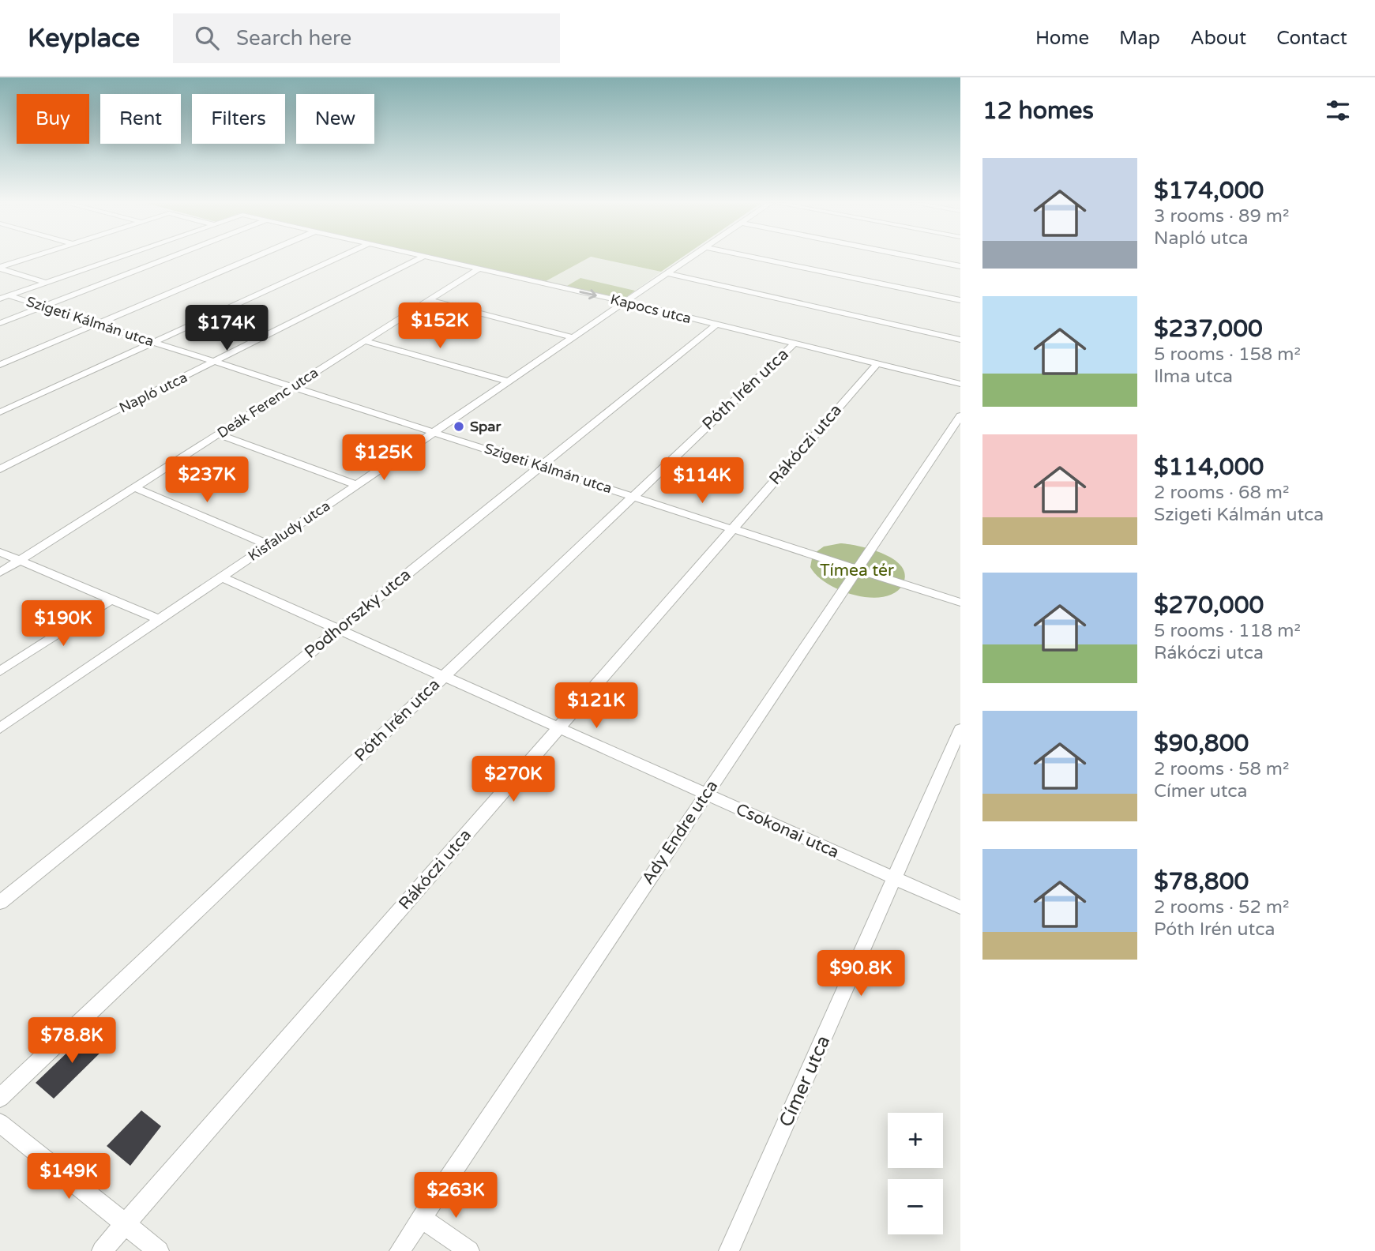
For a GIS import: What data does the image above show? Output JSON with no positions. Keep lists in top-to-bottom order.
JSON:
{
  "streets": {
    "street": [
      "Kapocs utca",
      "Szigeti Kálmán utca",
      "Póth Irén utca",
      "Napló utca",
      "Deák Ferenc utca",
      "Rákóczi utca",
      "Kisfaludy utca",
      "Podhorszky utca",
      "Csokonai utca",
      "Ady Endre utca",
      "Címer utca"
    ]
  },
  "crossings": [
    ["Kapocs utca", "Póth Irén utca"],
    ["Kapocs utca", "Deák Ferenc utca"],
    ["Kapocs utca", "Rákóczi utca"],
    ["Kapocs utca", "Kisfaludy utca"],
    ["Kapocs utca", "Podhorszky utca"],
    ["Szigeti Kálmán utca", "Póth Irén utca"],
    ["Szigeti Kálmán utca", "Napló utca"],
    ["Szigeti Kálmán utca", "Deák Ferenc utca"],
    ["Szigeti Kálmán utca", "Rákóczi utca"],
    ["Szigeti Kálmán utca", "Kisfaludy utca"],
    ["Szigeti Kálmán utca", "Podhorszky utca"],
    ["Szigeti Kálmán utca", "Ady Endre utca"],
    ["Póth Irén utca", "Csokonai utca"],
    ["Rákóczi utca", "Csokonai utca"],
    ["Kisfaludy utca", "Csokonai utca"],
    ["Podhorszky utca", "Csokonai utca"],
    ["Csokonai utca", "Ady Endre utca"],
    ["Csokonai utca", "Címer utca"]
  ],
  "parks": ["Tímea tér"],
  "places": ["Spar"],
  "page": {
    "header": "Keyplace",
    "search": "Search here",
    "nav": [
      "Home",
      "Map",
      "About",
      "Contact"
    ],
    "heading": "12 homes",
    "chip": [
      "Buy",
      "Rent",
      "Filters",
      "New"
    ],
    "list": [
      {
        "name": "$174,000",
        "note": "3 rooms · 89 m² · Napló utca"
      },
      {
        "name": "$237,000",
        "note": "5 rooms · 158 m² · Ilma utca"
      },
      {
        "name": "$114,000",
        "note": "2 rooms · 68 m² · Szigeti Kálmán utca"
      },
      {
        "name": "$270,000",
        "note": "5 rooms · 118 m² · Rákóczi utca"
      },
      {
        "name": "$90,800",
        "note": "2 rooms · 58 m² · Címer utca"
      },
      {
        "name": "$78,800",
        "note": "2 rooms · 52 m² · Póth Irén utca"
      }
    ],
    "price": [
      "$152K",
      "$174K",
      "$125K",
      "$237K",
      "$114K",
      "$190K",
      "$121K",
      "$270K",
      "$90.8K",
      "$78.8K",
      "$149K",
      "$263K"
    ],
    "map_buttons": ["+", "−"]
  }
}
